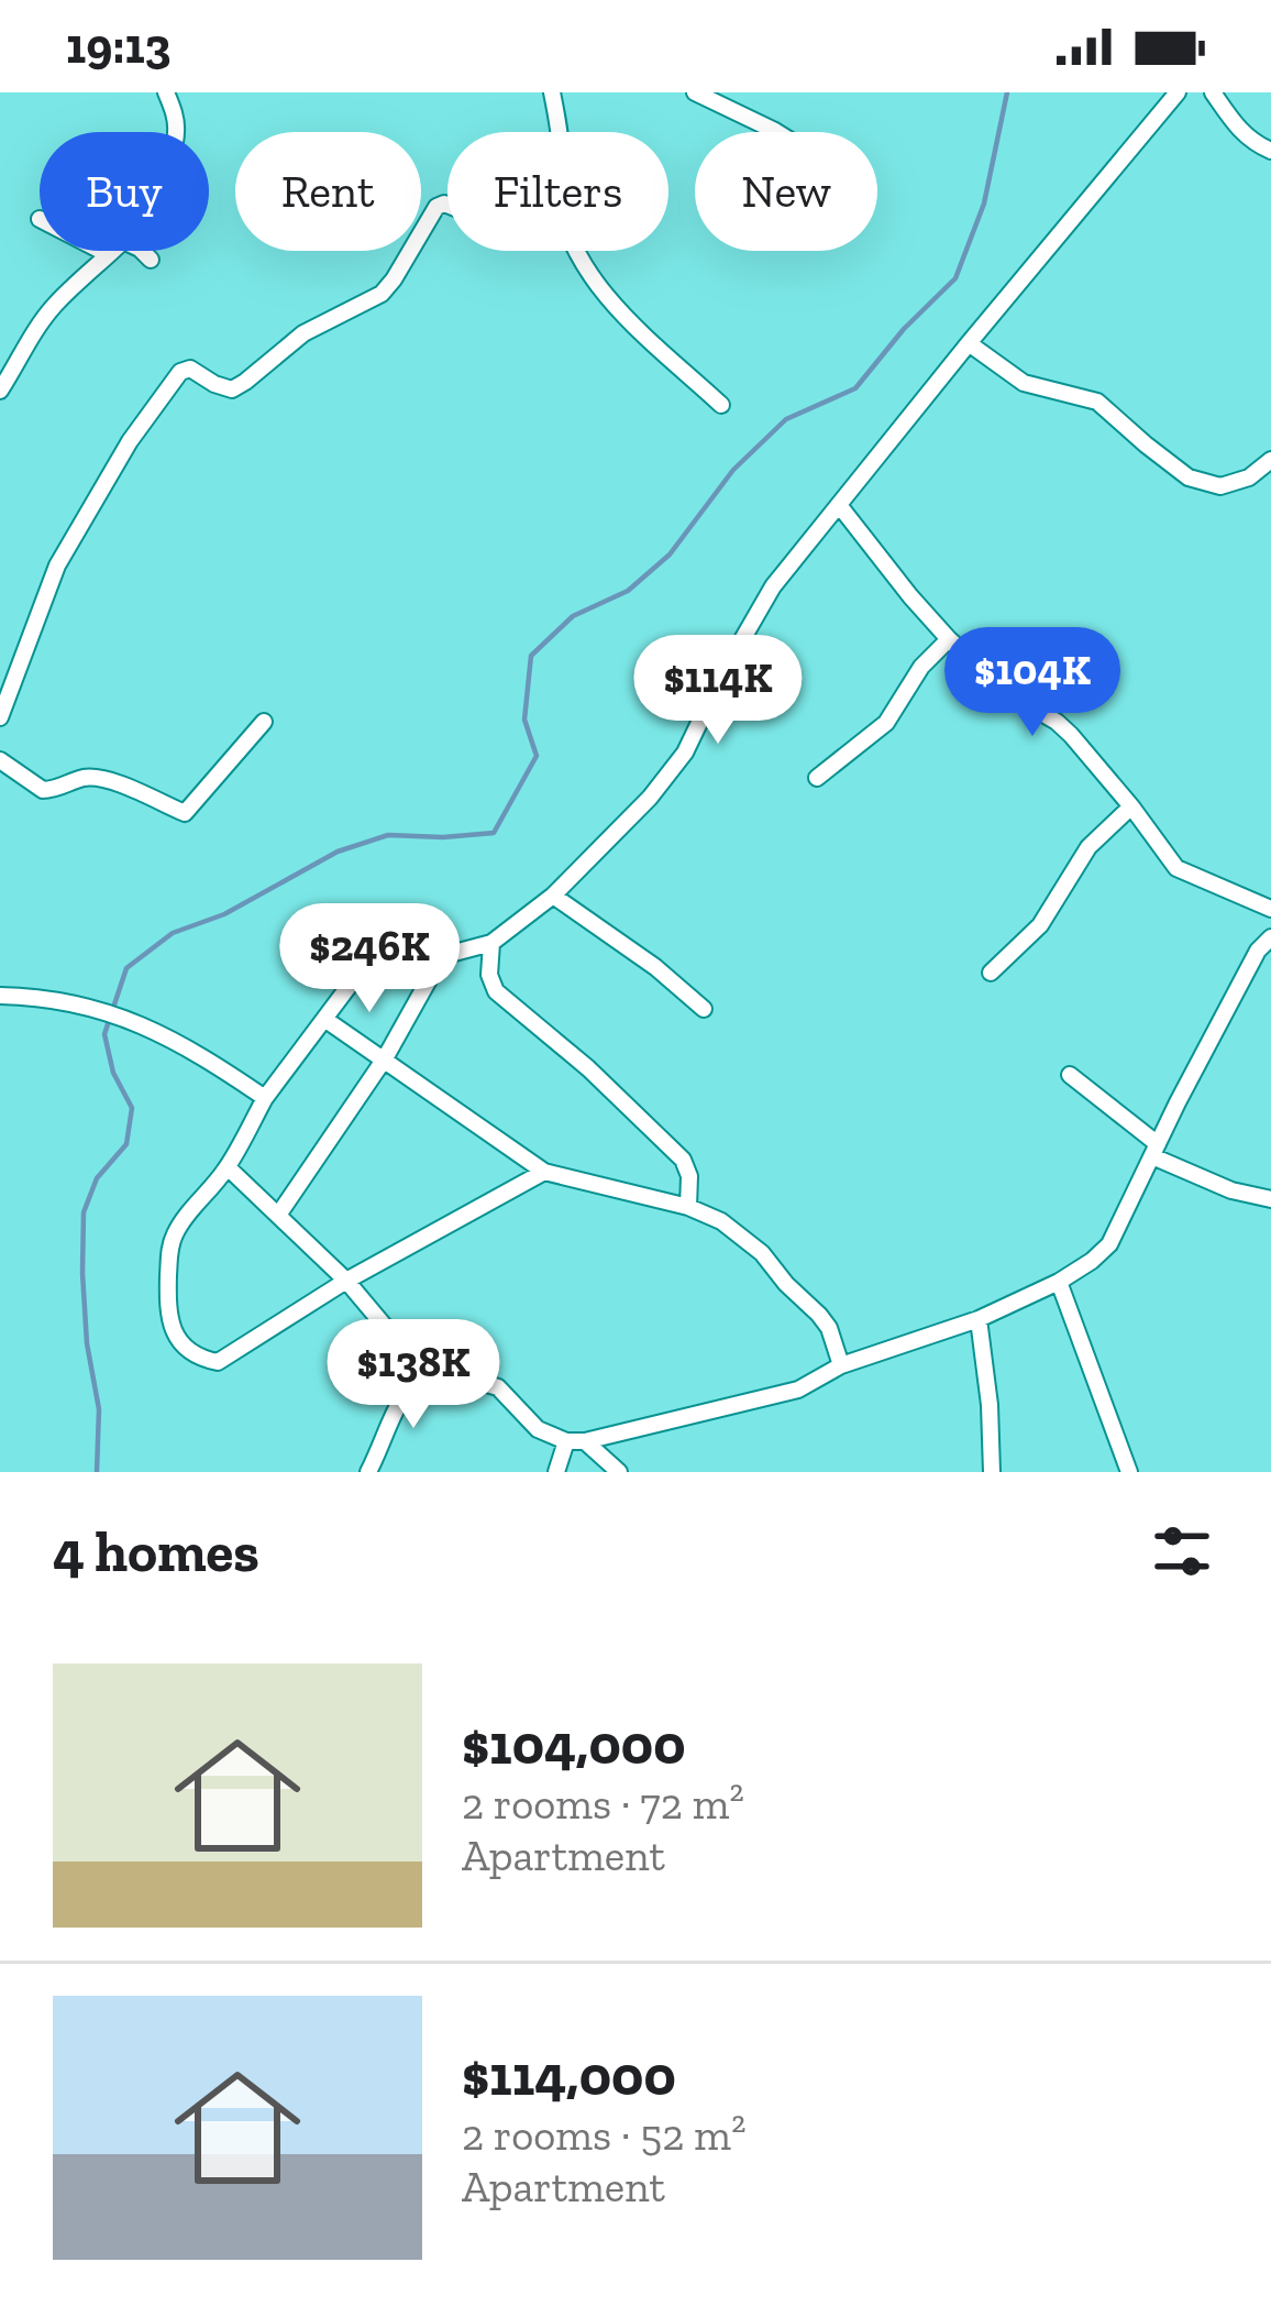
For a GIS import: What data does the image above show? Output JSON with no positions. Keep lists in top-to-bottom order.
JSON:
{
  "page": {
    "status": "19:13",
    "chip": [
      "Buy",
      "Rent",
      "Filters",
      "New"
    ],
    "price": [
      "$104K",
      "$114K",
      "$246K",
      "$138K"
    ],
    "heading": "4 homes",
    "list": [
      {
        "name": "$104,000",
        "note": "2 rooms · 72 m² · Apartment"
      },
      {
        "name": "$114,000",
        "note": "2 rooms · 52 m² · Apartment"
      }
    ]
  }
}
